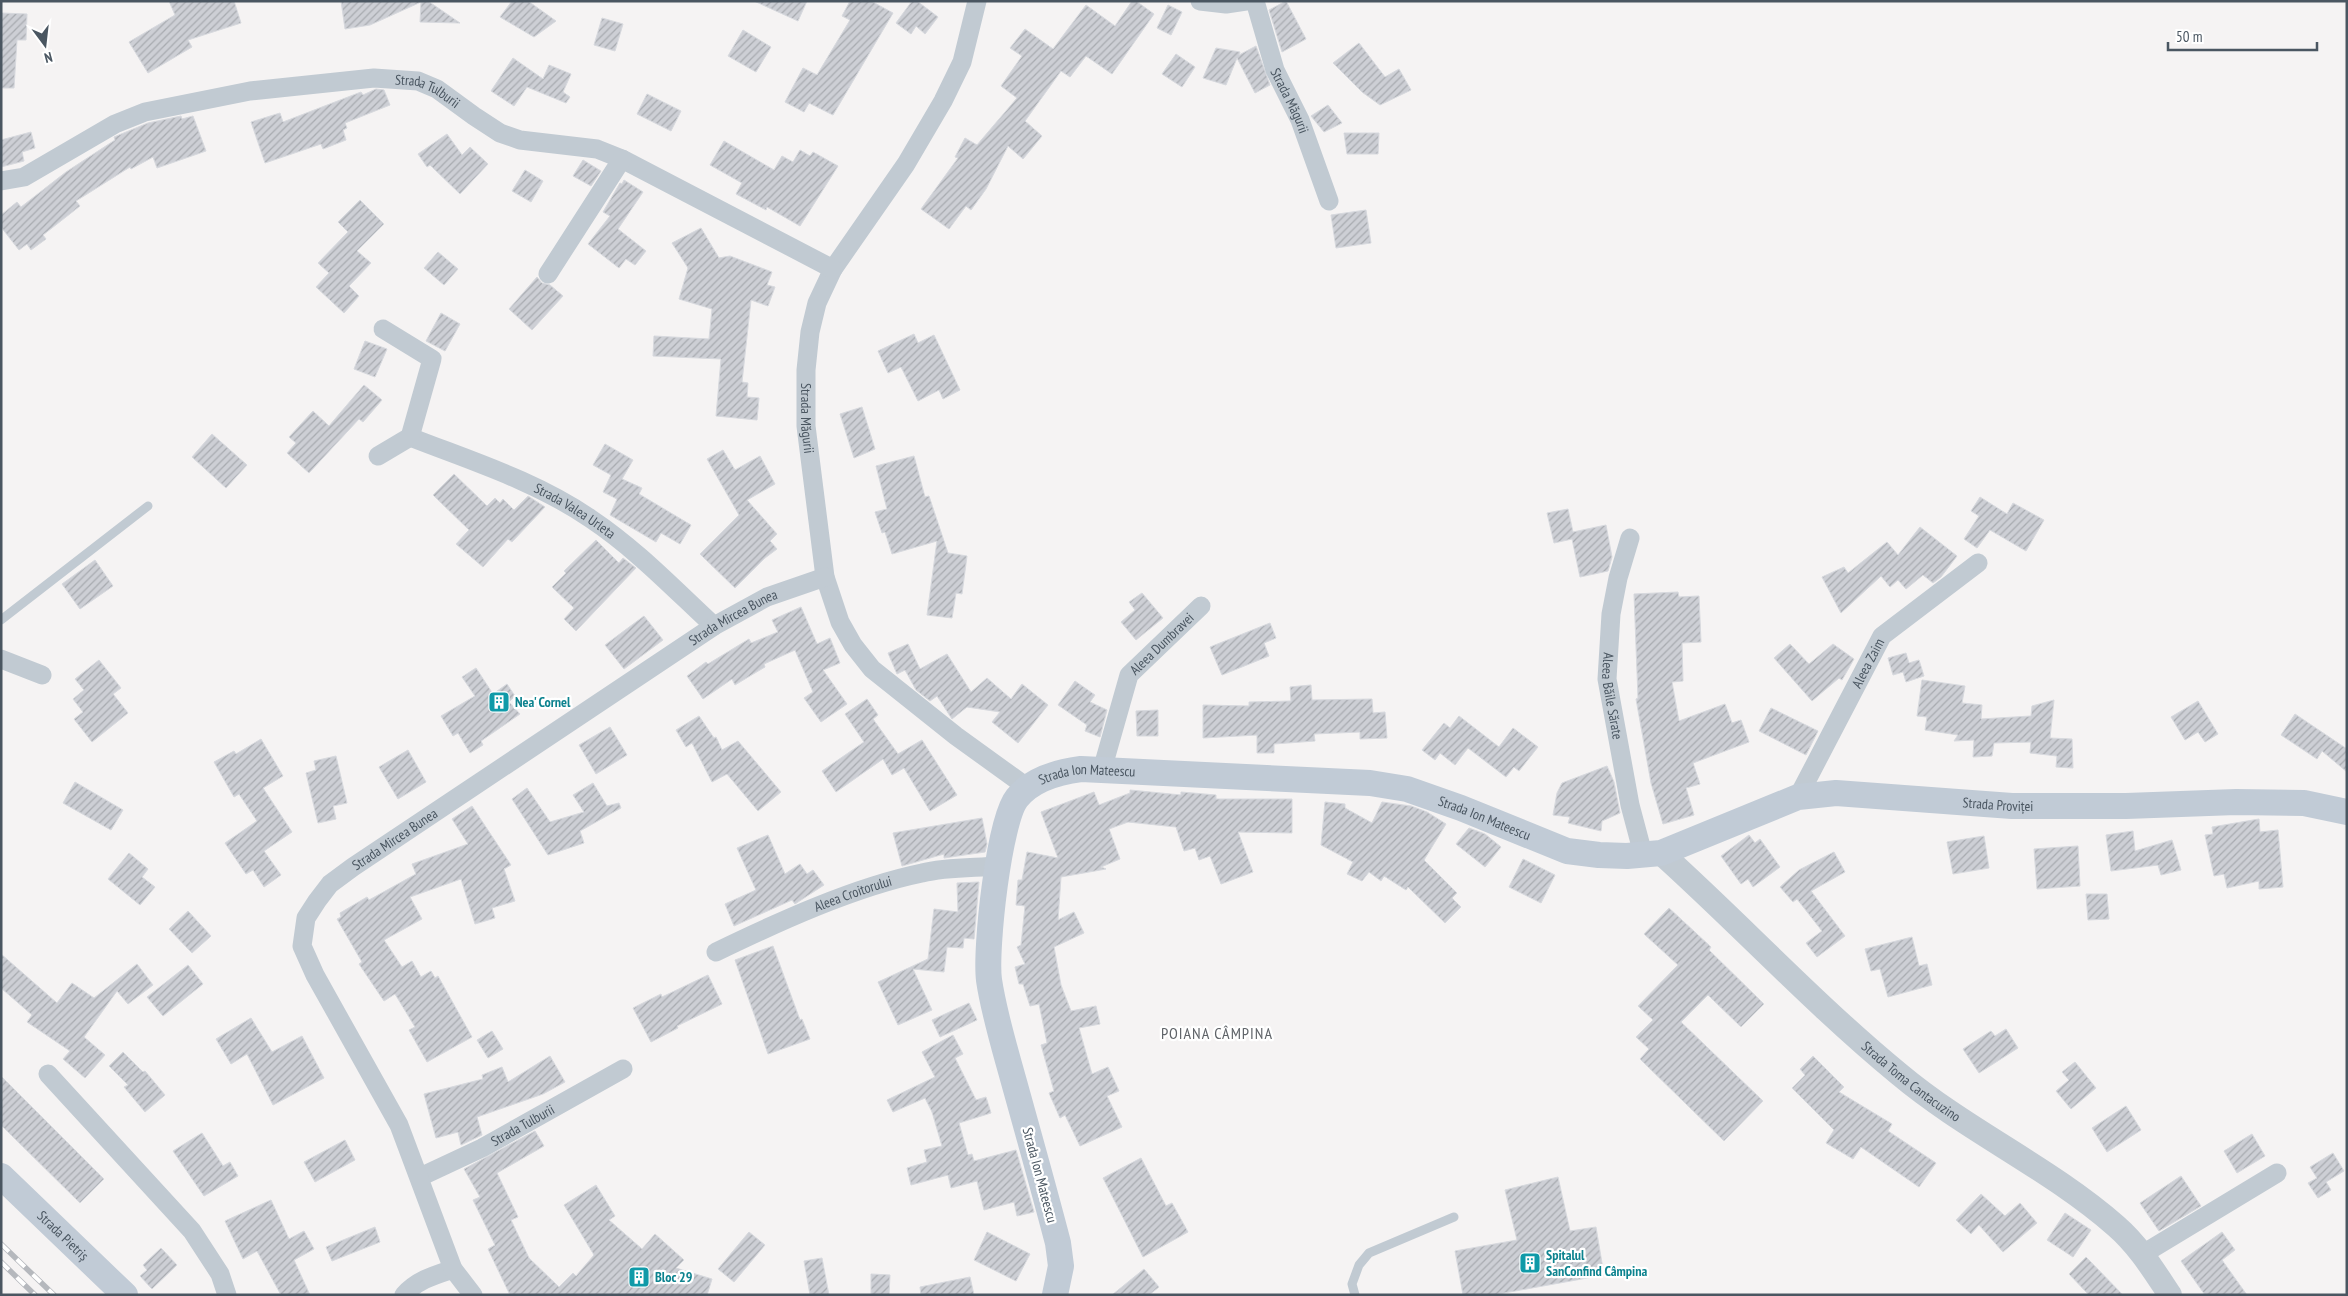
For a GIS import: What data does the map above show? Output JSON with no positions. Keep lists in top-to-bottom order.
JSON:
{
  "streets": {
    "main road": ["Strada Ion Mateescu", "Strada Proviței", "Strada Pietriș"],
    "street": [
      "Strada Tulburii",
      "Strada Măgurii",
      "Strada Valea Urleta",
      "Strada Mircea Bunea",
      "Aleea Dumbravei",
      "Aleea Zaim",
      "Aleea Băile Sărate",
      "Aleea Croitorului",
      "Strada Toma Cantacuzino"
    ]
  },
  "crossings": [
    ["Strada Tulburii", "Strada Măgurii"],
    ["Strada Tulburii", "Strada Mircea Bunea"],
    ["Strada Măgurii", "Strada Mircea Bunea"],
    ["Strada Măgurii", "Strada Ion Mateescu"],
    ["Strada Valea Urleta", "Strada Mircea Bunea"],
    ["Aleea Dumbravei", "Strada Ion Mateescu"],
    ["Aleea Zaim", "Strada Proviței"],
    ["Aleea Băile Sărate", "Strada Ion Mateescu"],
    ["Aleea Băile Sărate", "Strada Proviței"],
    ["Aleea Băile Sărate", "Strada Toma Cantacuzino"],
    ["Strada Ion Mateescu", "Strada Proviței"],
    ["Strada Ion Mateescu", "Aleea Croitorului"],
    ["Strada Ion Mateescu", "Strada Toma Cantacuzino"],
    ["Strada Proviței", "Strada Toma Cantacuzino"]
  ],
  "districts": ["POIANA CÂMPINA"],
  "places": {
    "building": ["Nea' Cornel", "Spitalul SanConfind Câmpina", "Bloc 29"]
  },
  "scale_bar": "50 m",
  "north": "bottom"
}
